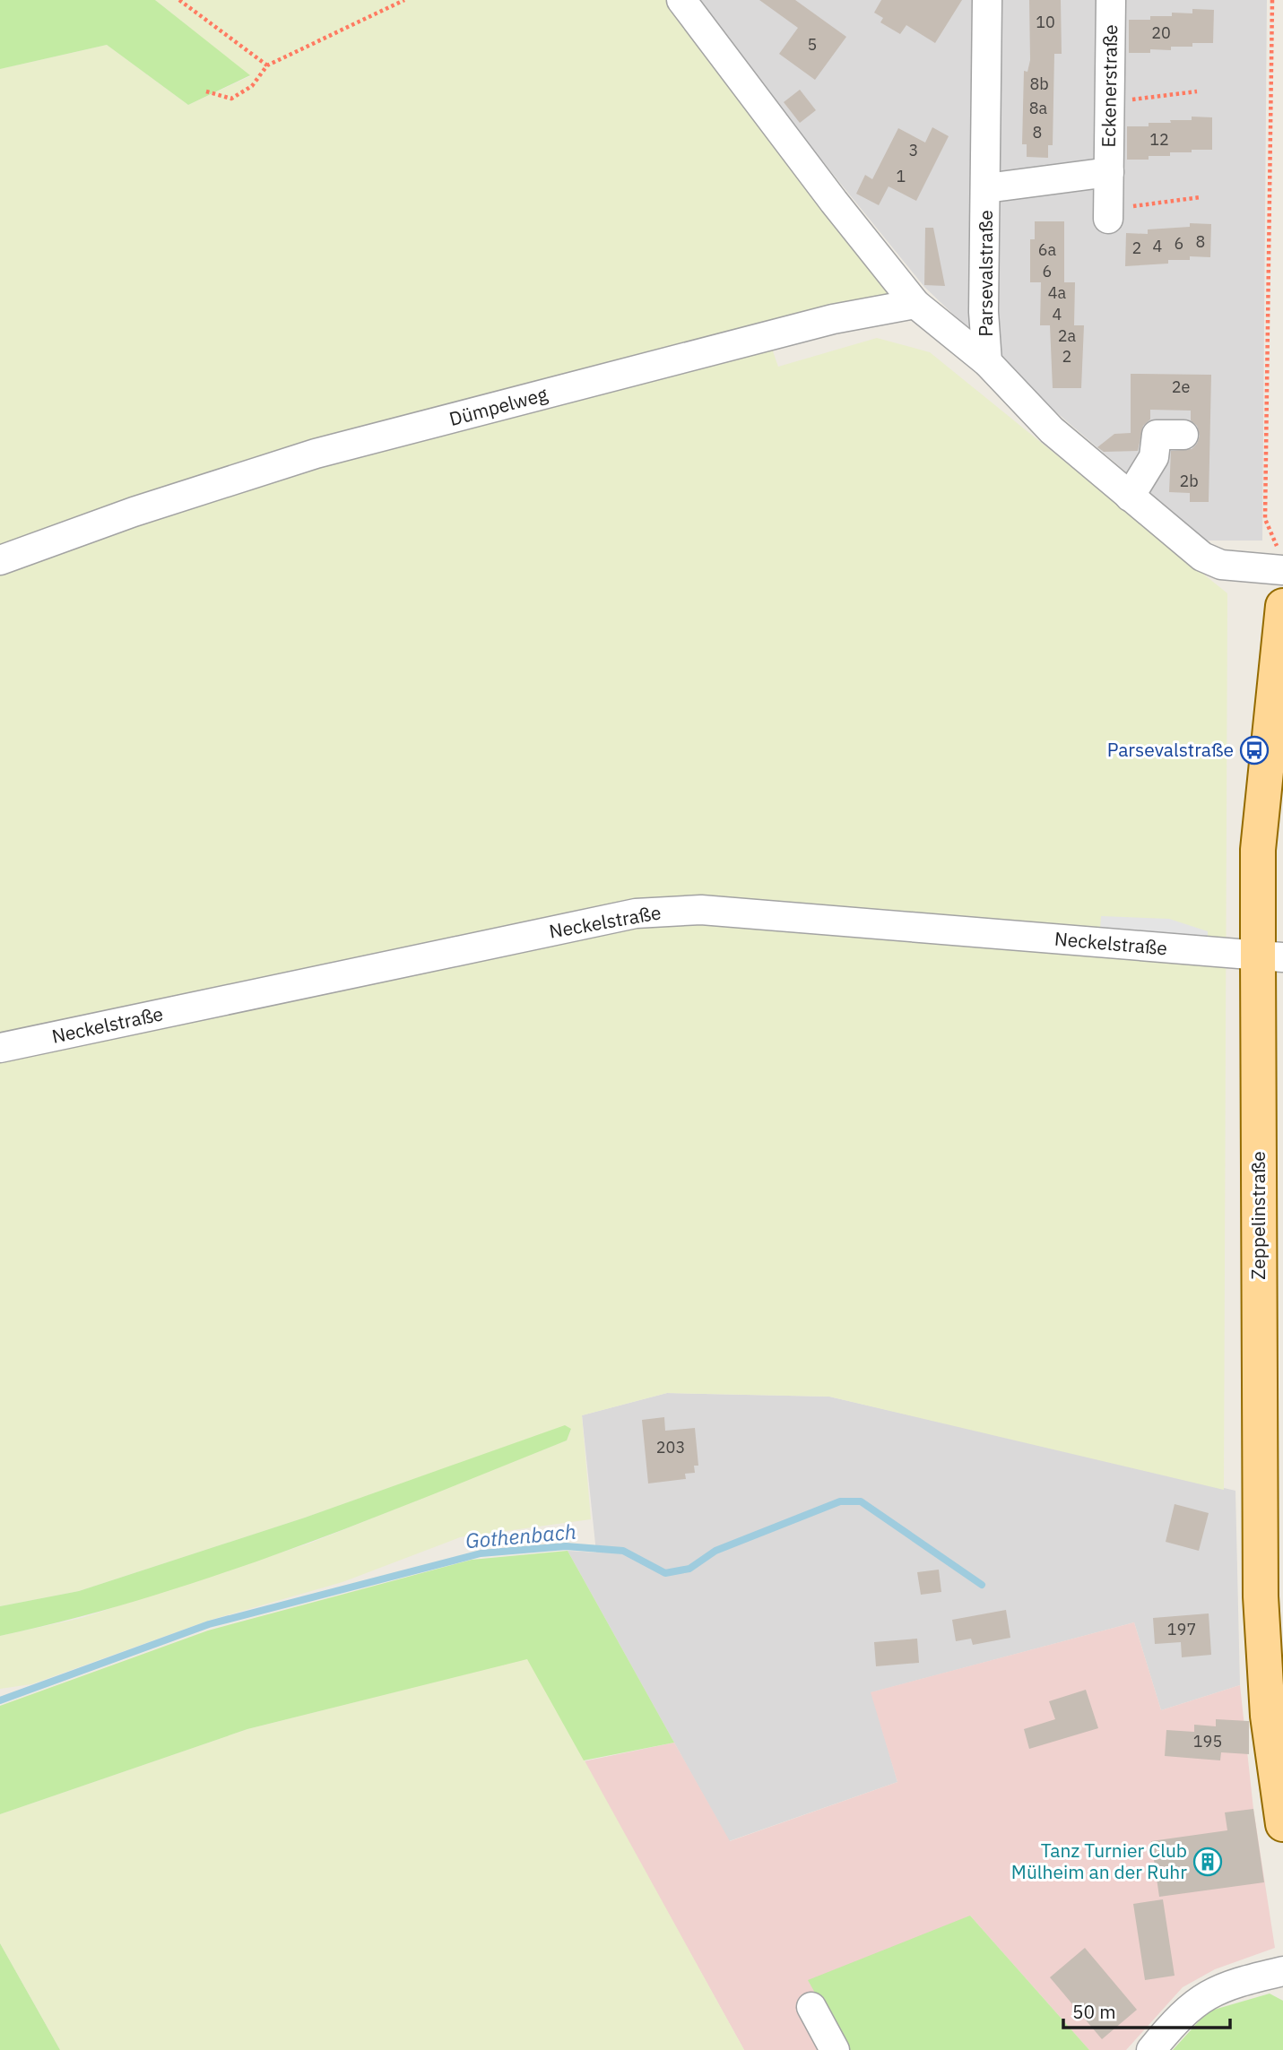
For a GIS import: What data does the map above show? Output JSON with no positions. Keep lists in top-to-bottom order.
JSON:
{
  "streets": {
    "main road": ["Zeppelinstraße"],
    "street": [
      "Eckenerstraße",
      "Parsevalstraße",
      "Dümpelweg",
      "Neckelstraße"
    ]
  },
  "crossings": [
    ["Eckenerstraße", "Parsevalstraße"],
    ["Neckelstraße", "Zeppelinstraße"]
  ],
  "water": ["Gothenbach"],
  "places": {
    "bus stop": ["Parsevalstraße"],
    "building": ["Tanz Turnier Club Mülheim an der Ruhr"]
  },
  "house_numbers": [
    "10",
    "20",
    "5",
    "8b",
    "8a",
    "8",
    "12",
    "3",
    "1",
    "8",
    "6",
    "4",
    "2",
    "6a",
    "6",
    "4a",
    "4",
    "2a",
    "2",
    "2e",
    "2b",
    "203",
    "197",
    "195"
  ],
  "scale_bar": "50 m"
}
